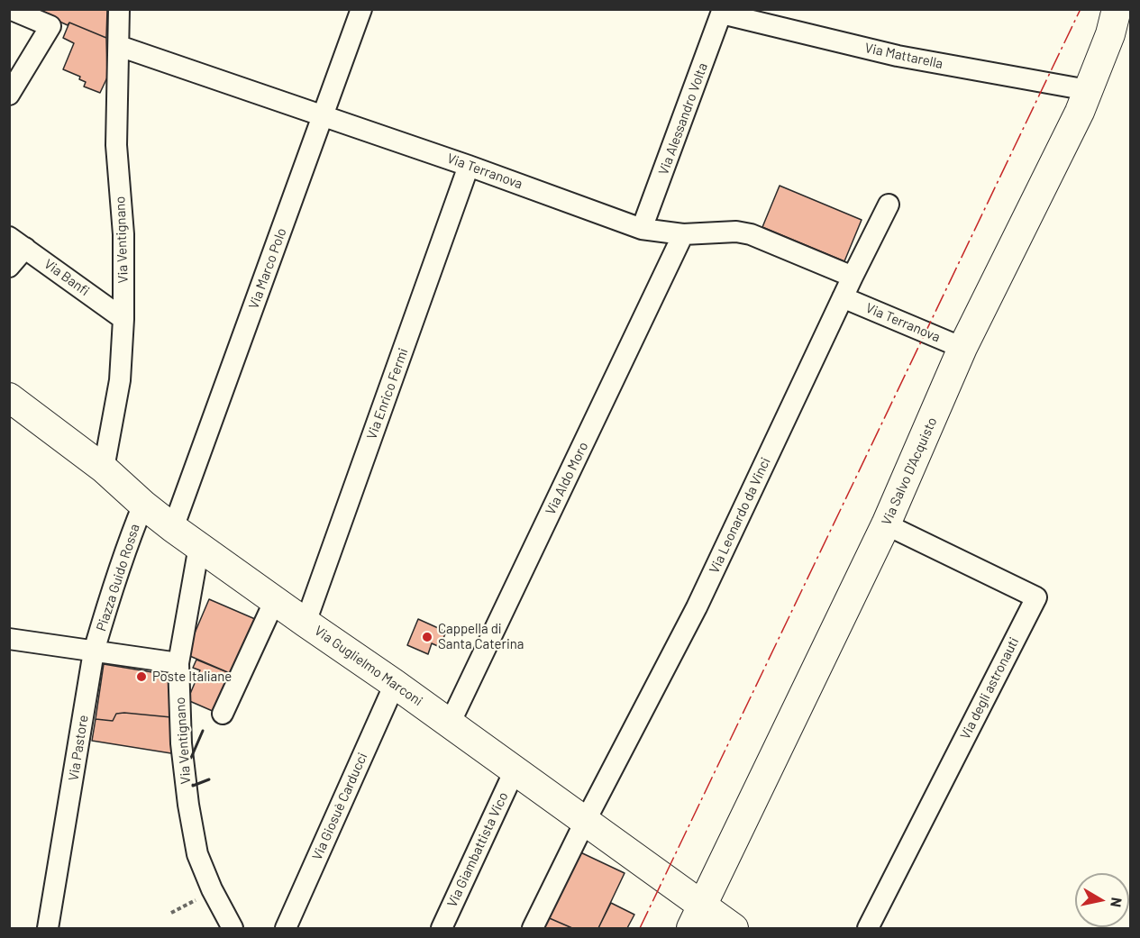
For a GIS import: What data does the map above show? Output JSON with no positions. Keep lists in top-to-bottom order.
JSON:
{
  "streets": {
    "main road": ["Via Salvo D'Acquisto", "Via Guglielmo Marconi"],
    "street": [
      "Via Mattarella",
      "Via Alessandro Volta",
      "Via Terranova",
      "Via Ventignano",
      "Via Marco Polo",
      "Via Banfi",
      "Via Enrico Fermi",
      "Via Aldo Moro",
      "Via Leonardo da Vinci",
      "Piazza Guido Rossa",
      "Via degli astronauti",
      "Via Pastore",
      "Via Giosuè Carducci",
      "Via Giambattista Vico"
    ]
  },
  "crossings": [
    ["Via Mattarella", "Via Alessandro Volta"],
    ["Via Mattarella", "Via Salvo D'Acquisto"],
    ["Via Alessandro Volta", "Via Terranova"],
    ["Via Terranova", "Via Ventignano"],
    ["Via Terranova", "Via Marco Polo"],
    ["Via Terranova", "Via Enrico Fermi"],
    ["Via Terranova", "Via Salvo D'Acquisto"],
    ["Via Terranova", "Via Aldo Moro"],
    ["Via Terranova", "Via Leonardo da Vinci"],
    ["Via Ventignano", "Via Banfi"],
    ["Via Ventignano", "Via Guglielmo Marconi"],
    ["Via Marco Polo", "Via Guglielmo Marconi"],
    ["Via Enrico Fermi", "Via Guglielmo Marconi"],
    ["Via Salvo D'Acquisto", "Via Guglielmo Marconi"],
    ["Via Salvo D'Acquisto", "Via degli astronauti"],
    ["Via Aldo Moro", "Via Guglielmo Marconi"],
    ["Via Leonardo da Vinci", "Via Guglielmo Marconi"],
    ["Piazza Guido Rossa", "Via Guglielmo Marconi"],
    ["Piazza Guido Rossa", "Via Pastore"],
    ["Via Guglielmo Marconi", "Via Giosuè Carducci"],
    ["Via Guglielmo Marconi", "Via Giambattista Vico"]
  ],
  "places": ["Cappella di Santa Caterina", "Poste Italiane"],
  "north": "right"
}
